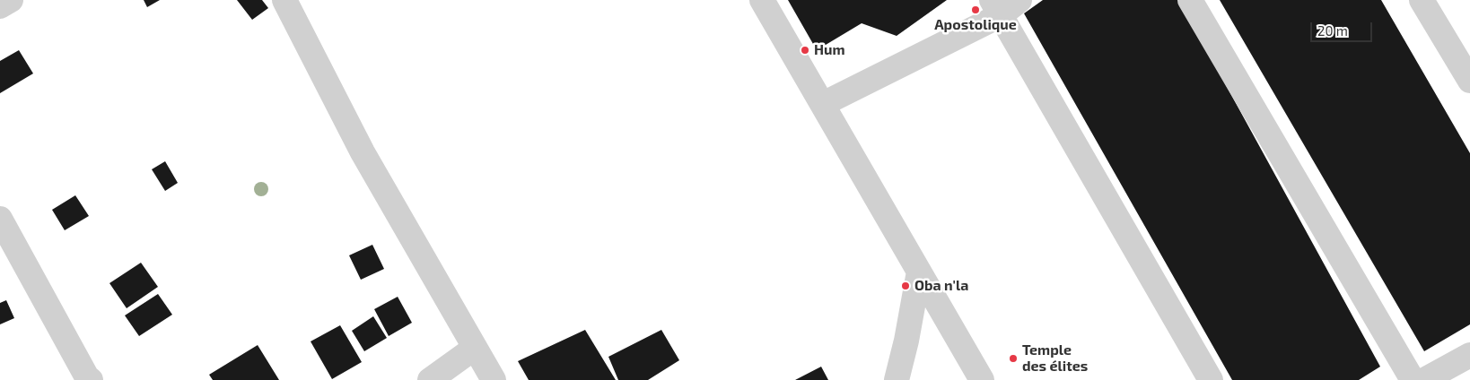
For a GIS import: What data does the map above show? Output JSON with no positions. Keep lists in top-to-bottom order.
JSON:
{
  "places": [
    "Apostolique",
    "Hum",
    "Oba n'la",
    "Temple des élites"
  ],
  "scale_bar": "20 m"
}
